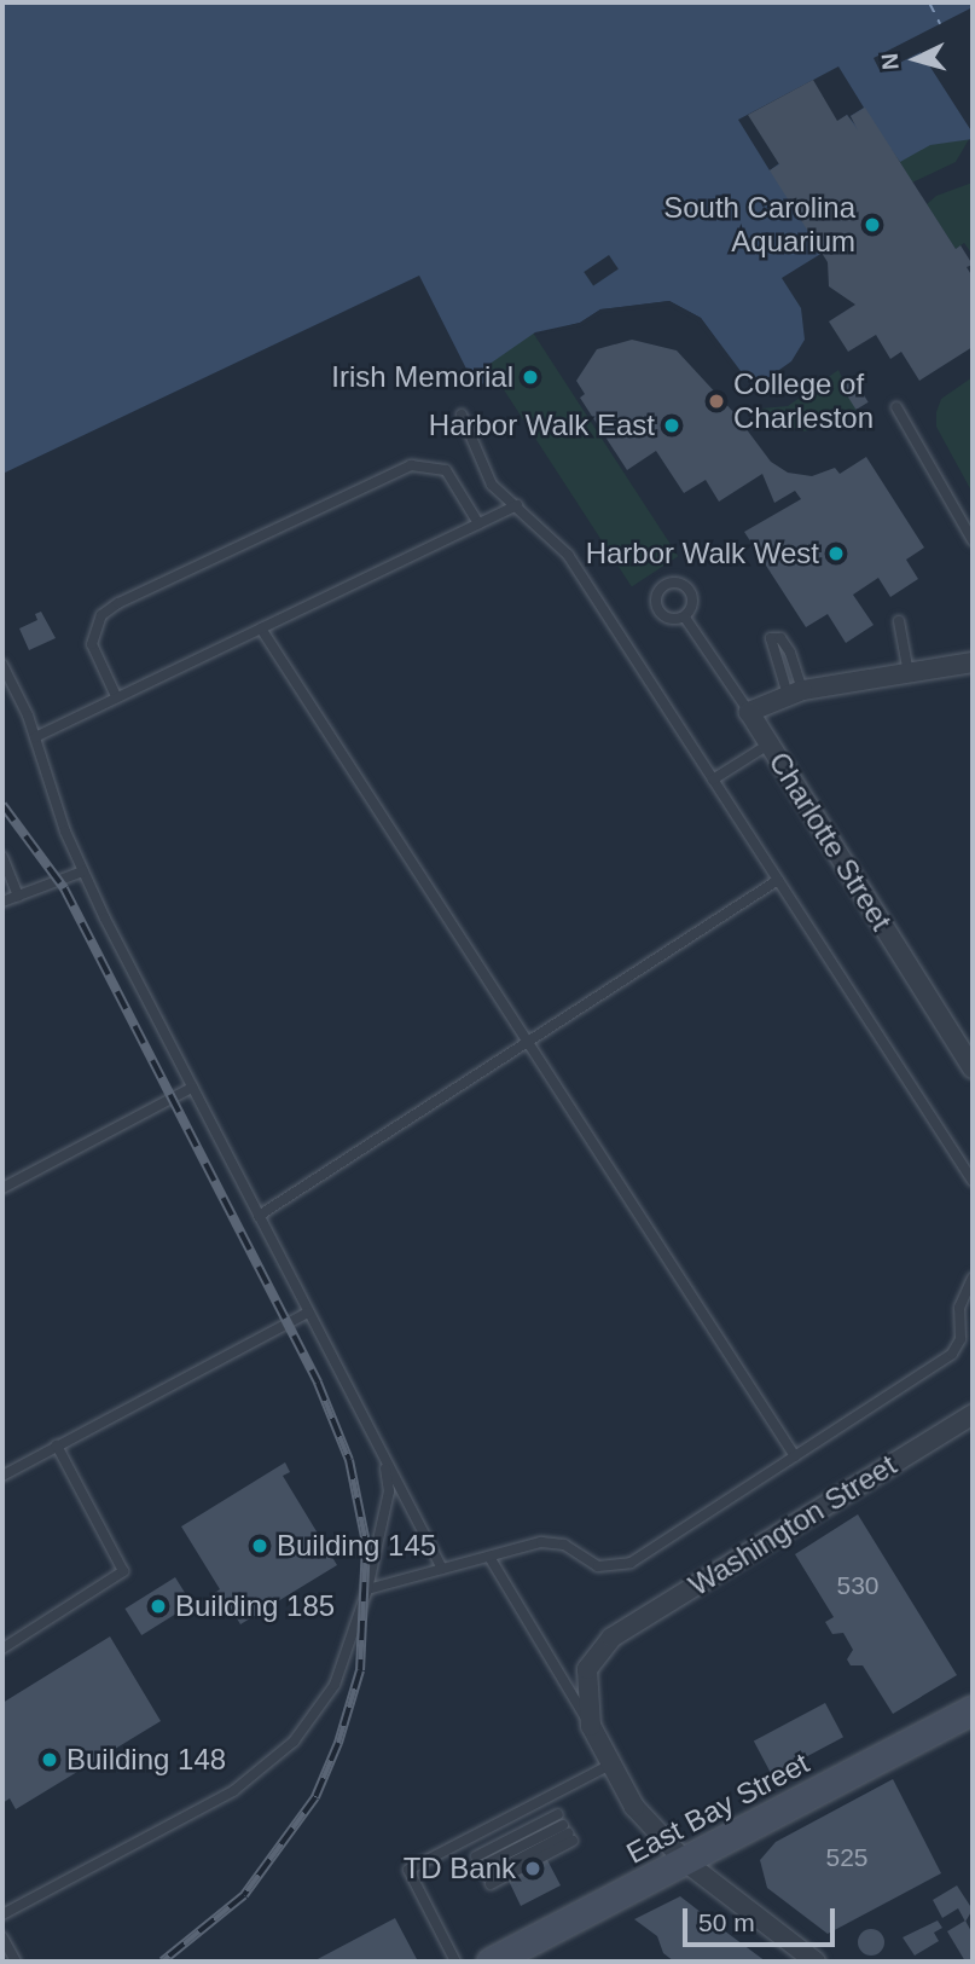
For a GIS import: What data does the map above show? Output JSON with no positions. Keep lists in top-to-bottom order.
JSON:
{
  "streets": {
    "main road": ["East Bay Street"],
    "street": ["Charlotte Street", "Washington Street"]
  },
  "places": [
    "South Carolina Aquarium",
    "Irish Memorial",
    "College of Charleston",
    "Harbor Walk East",
    "Harbor Walk West",
    "Building 145",
    "Building 185",
    "Building 148",
    "TD Bank"
  ],
  "house_numbers": ["530", "525"],
  "scale_bar": "50 m",
  "north": "left"
}
